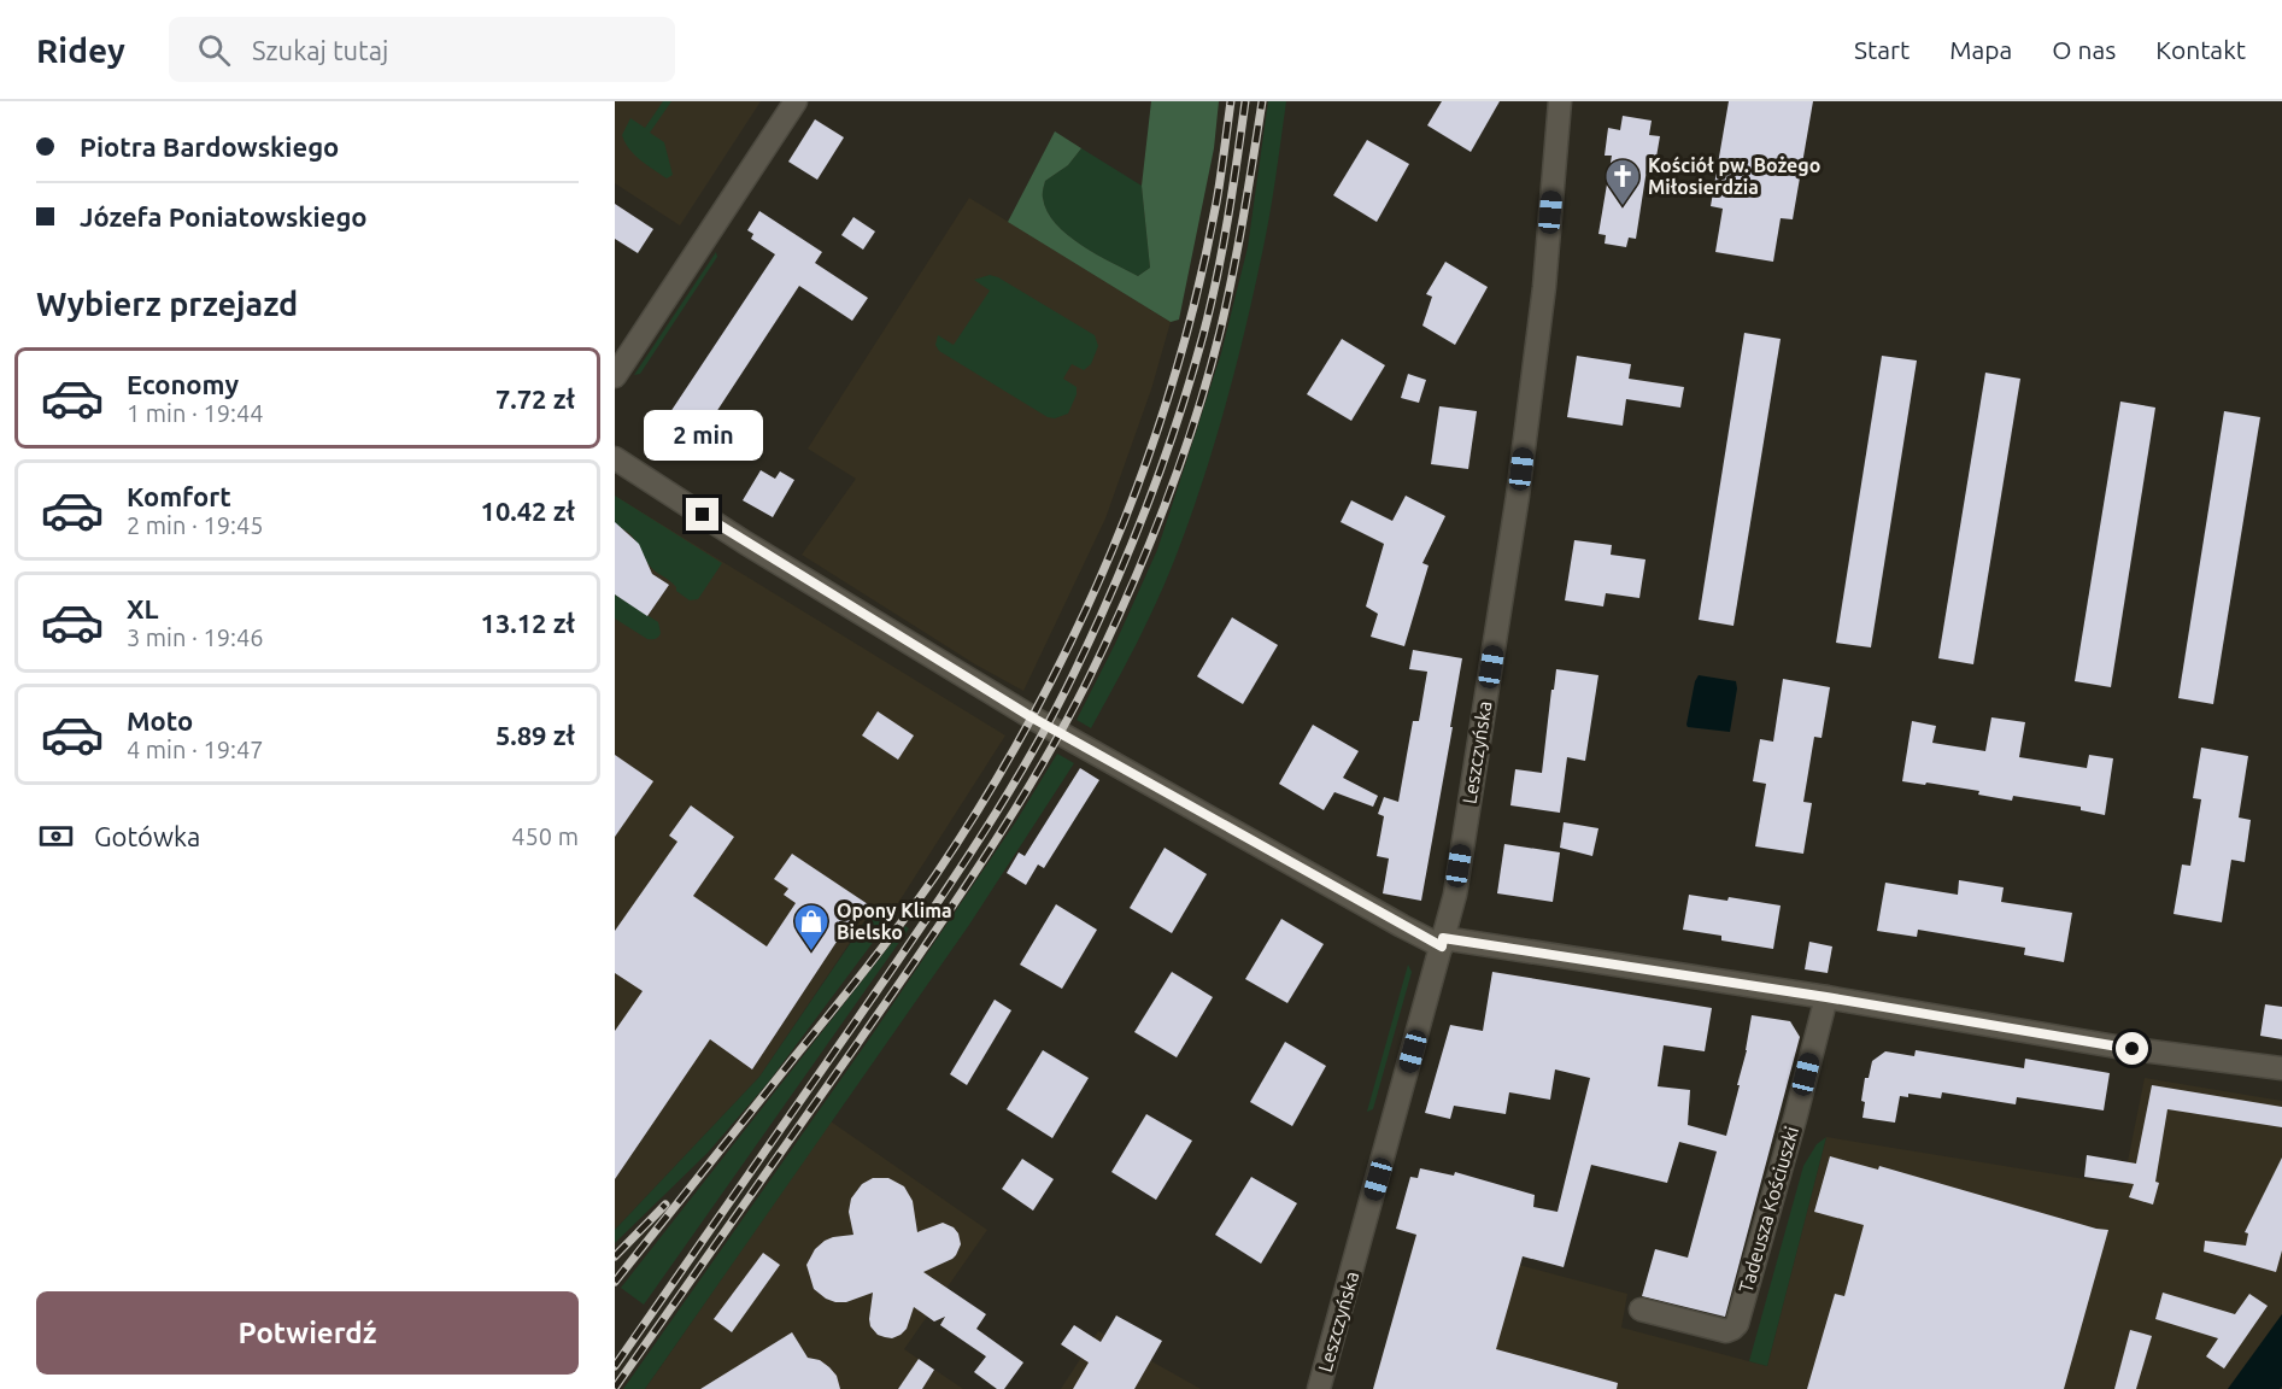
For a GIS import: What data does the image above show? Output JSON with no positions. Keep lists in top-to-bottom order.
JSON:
{
  "streets": {
    "street": ["Leszczyńska", "Tadeusza Kościuszki"]
  },
  "places": {
    "church": ["Kościół pw. Bożego Miłosierdzia"],
    "shop": ["Opony Klima Bielsko"]
  },
  "page": {
    "header": "Ridey",
    "search": "Szukaj tutaj",
    "nav": [
      "Start",
      "Mapa",
      "O nas",
      "Kontakt"
    ],
    "banner": ["Piotra Bardowskiego", "Józefa Poniatowskiego"],
    "heading": "Wybierz przejazd",
    "list": [
      {
        "name": "Economy",
        "note": "1 min · 19:44",
        "value": "7.72 zł"
      },
      {
        "name": "Komfort",
        "note": "2 min · 19:45",
        "value": "10.42 zł"
      },
      {
        "name": "XL",
        "note": "3 min · 19:46",
        "value": "13.12 zł"
      },
      {
        "name": "Moto",
        "note": "4 min · 19:47",
        "value": "5.89 zł"
      }
    ],
    "bubble": "2 min",
    "pay": ["Gotówka", "450 m"],
    "buttons": "Potwierdź"
  }
}
